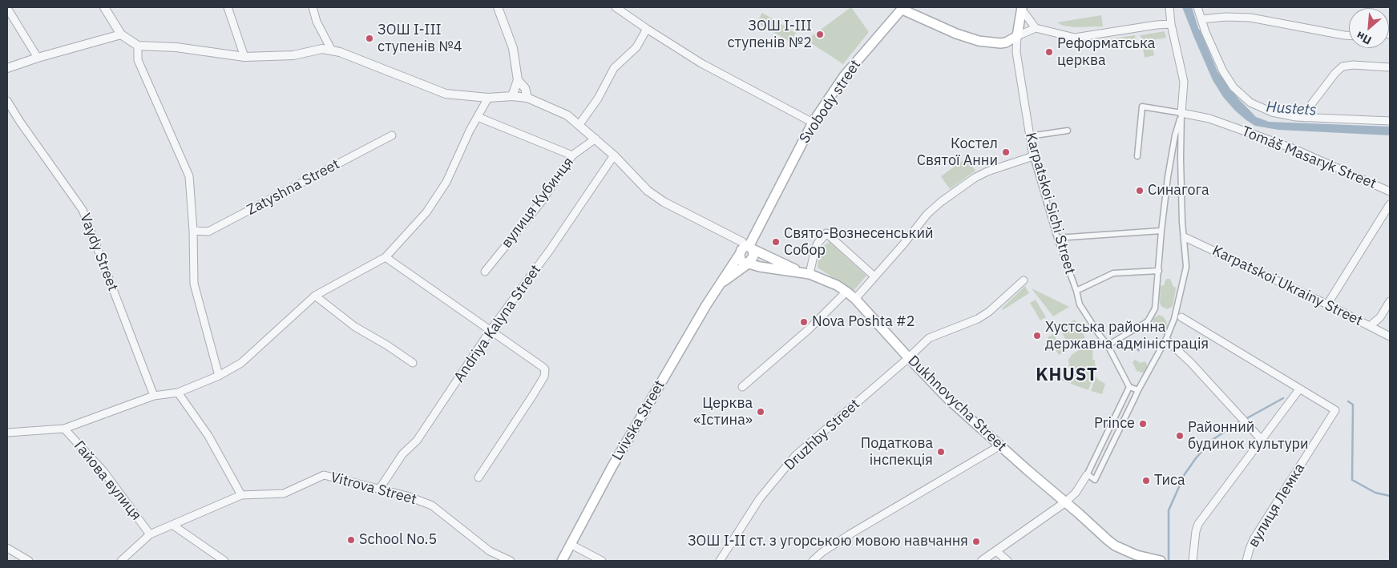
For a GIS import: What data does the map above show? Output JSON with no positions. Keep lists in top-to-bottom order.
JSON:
{
  "streets": {
    "main road": [
      "Svobody street",
      "Karpatskoi Sichi Street",
      "Dukhnovycha Street",
      "Lvivska Street"
    ],
    "street": [
      "Tomáš Masaryk Street",
      "Zatyshna Street",
      "вулиця Кубинця",
      "Vaydy Street",
      "Karpatskoi Ukrainy Street",
      "Andriya Kalyna Street",
      "Druzhby Street",
      "Гайова вулиця",
      "Vitrova Street",
      "вулиця Лемка"
    ]
  },
  "crossings": [
    ["Svobody street", "Karpatskoi Sichi Street"],
    ["Svobody street", "Lvivska Street"],
    ["Andriya Kalyna Street", "Vitrova Street"],
    ["Dukhnovycha Street", "Druzhby Street"],
    ["Гайова вулиця", "Vitrova Street"]
  ],
  "districts": ["KHUST"],
  "water": ["Hustets"],
  "places": [
    "ЗОШ І-ІІІ ступенів №2",
    "ЗОШ І-ІІІ ступенів №4",
    "Реформатська церква",
    "Костел Святої Анни",
    "Синагога",
    "Свято-Вознесенський Собор",
    "Nova Poshta #2",
    "Хустська районна державна адміністрація",
    "Церква «Істина»",
    "Prince",
    "Районний будинок культури",
    "Податкова інспекція",
    "Тиса",
    "School No.5",
    "ЗОШ І-ІІ ст. з угорською мовою навчання"
  ],
  "north": "bottom left"
}
